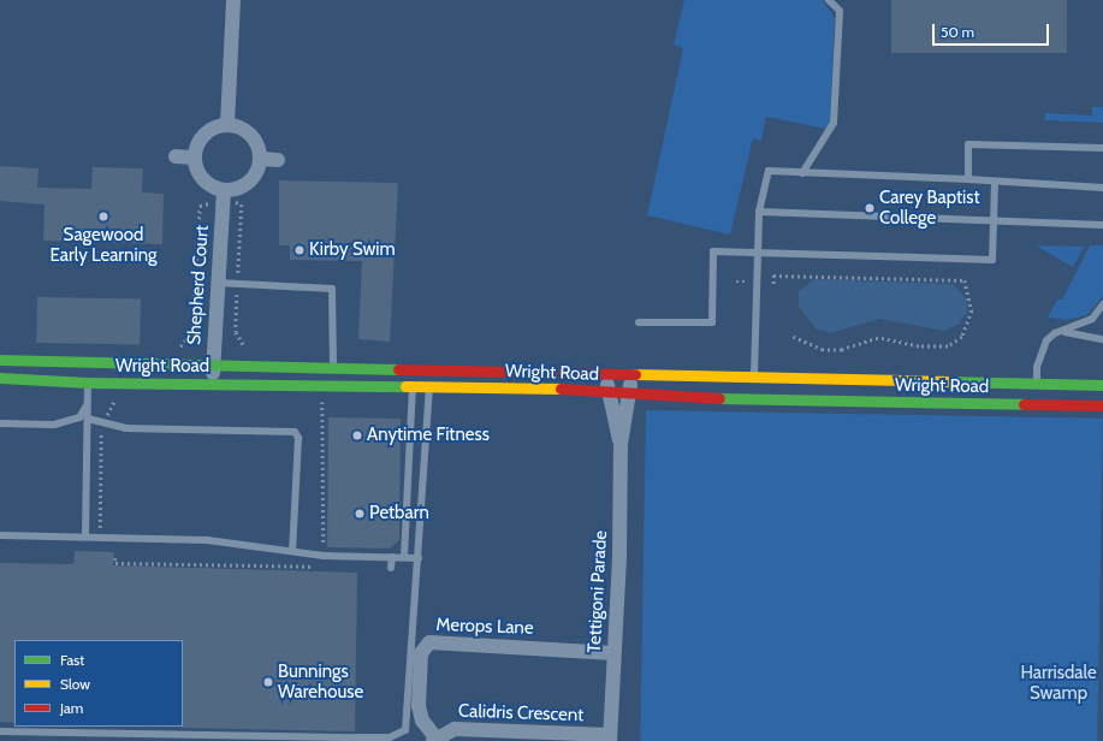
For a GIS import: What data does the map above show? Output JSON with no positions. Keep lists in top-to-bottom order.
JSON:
{
  "streets": {
    "street": [
      "Shepherd Court",
      "Wright Road",
      "Tettigoni Parade",
      "Merops Lane",
      "Calidris Crescent"
    ]
  },
  "crossings": [
    ["Shepherd Court", "Wright Road"],
    ["Wright Road", "Tettigoni Parade"],
    ["Tettigoni Parade", "Merops Lane"],
    ["Tettigoni Parade", "Calidris Crescent"],
    ["Merops Lane", "Calidris Crescent"]
  ],
  "parks": ["Harrisdale Swamp"],
  "places": [
    "Carey Baptist College",
    "Sagewood Early Learning",
    "Kirby Swim",
    "Anytime Fitness",
    "Petbarn",
    "Bunnings Warehouse"
  ],
  "legend": ["Fast", "Slow", "Jam"],
  "scale_bar": "50 m"
}
